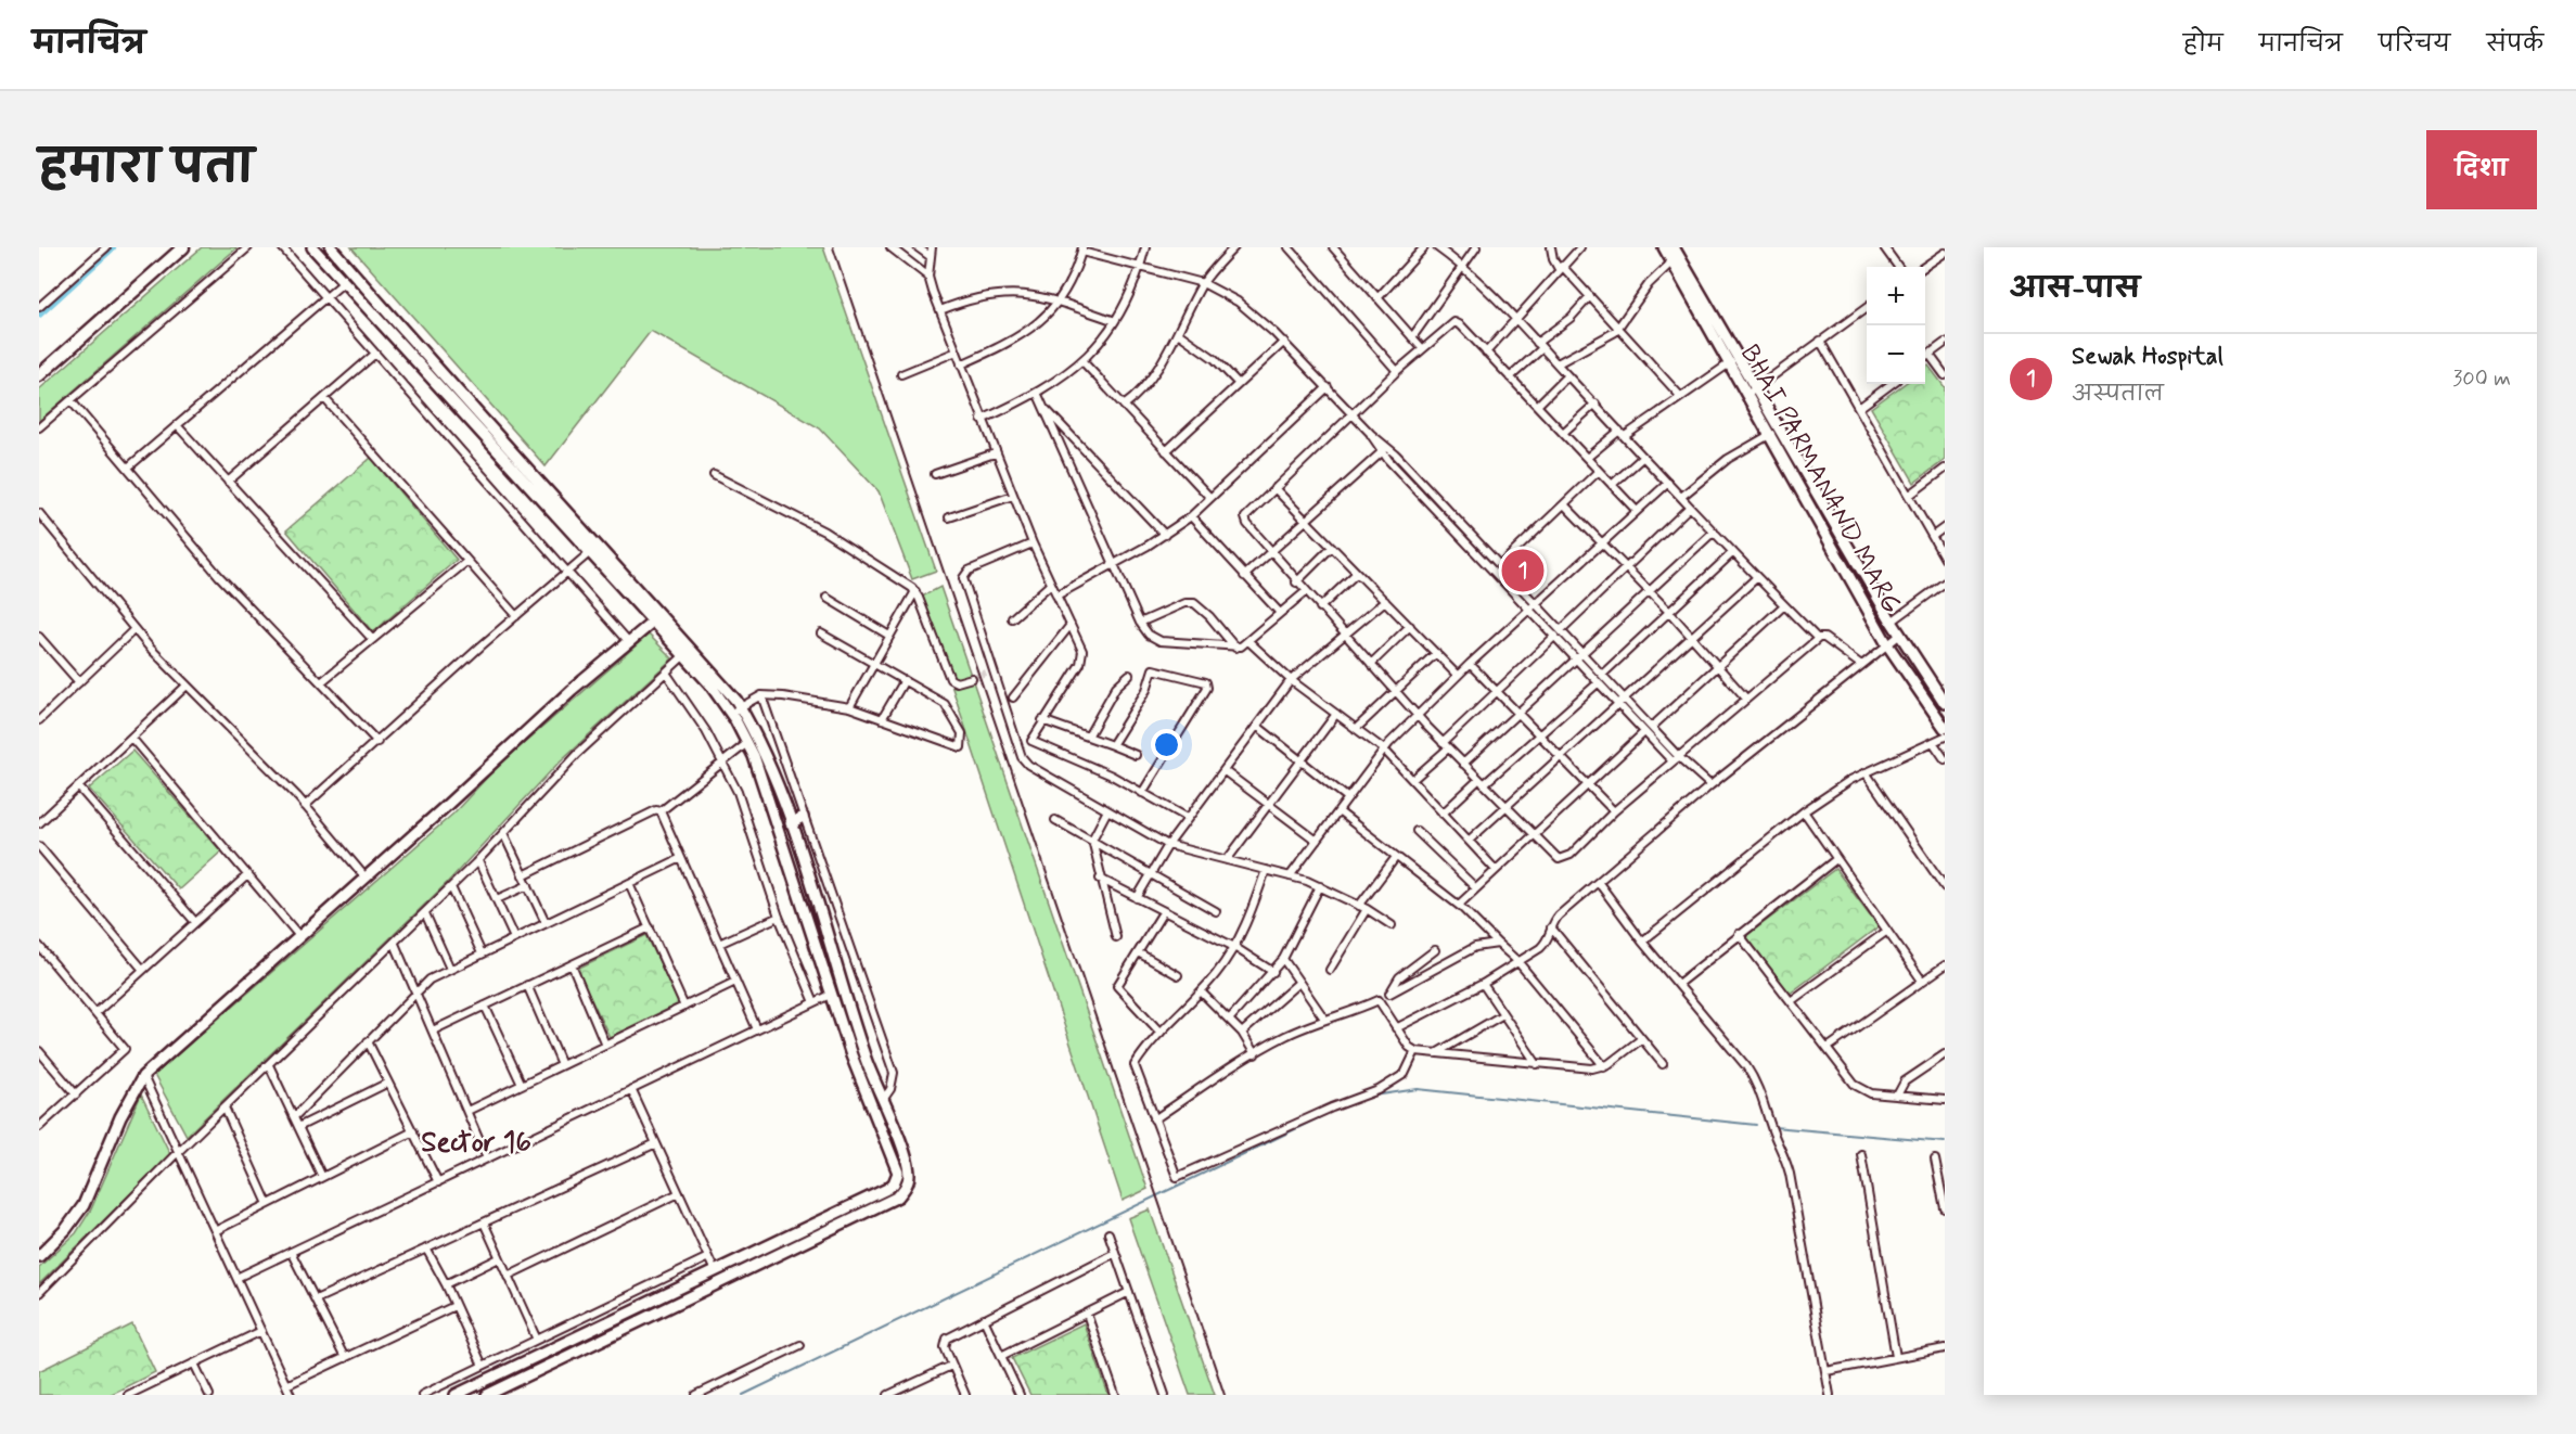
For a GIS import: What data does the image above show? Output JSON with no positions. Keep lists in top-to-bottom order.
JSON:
{
  "streets": {
    "street": ["BHAI PARMANAND MARG"]
  },
  "districts": ["Sector 16"],
  "page": {
    "header": "मानचित्र",
    "nav": [
      "होम",
      "मानचित्र",
      "परिचय",
      "संपर्क"
    ],
    "title": "हमारा पता",
    "buttons": "दिशा",
    "heading": "आस-पास",
    "map_buttons": ["+", "−"],
    "list": [
      {
        "mark": "1",
        "name": "Sewak Hospital",
        "note": "अस्पताल",
        "value": "300 m"
      }
    ],
    "pins": "1"
  }
}
